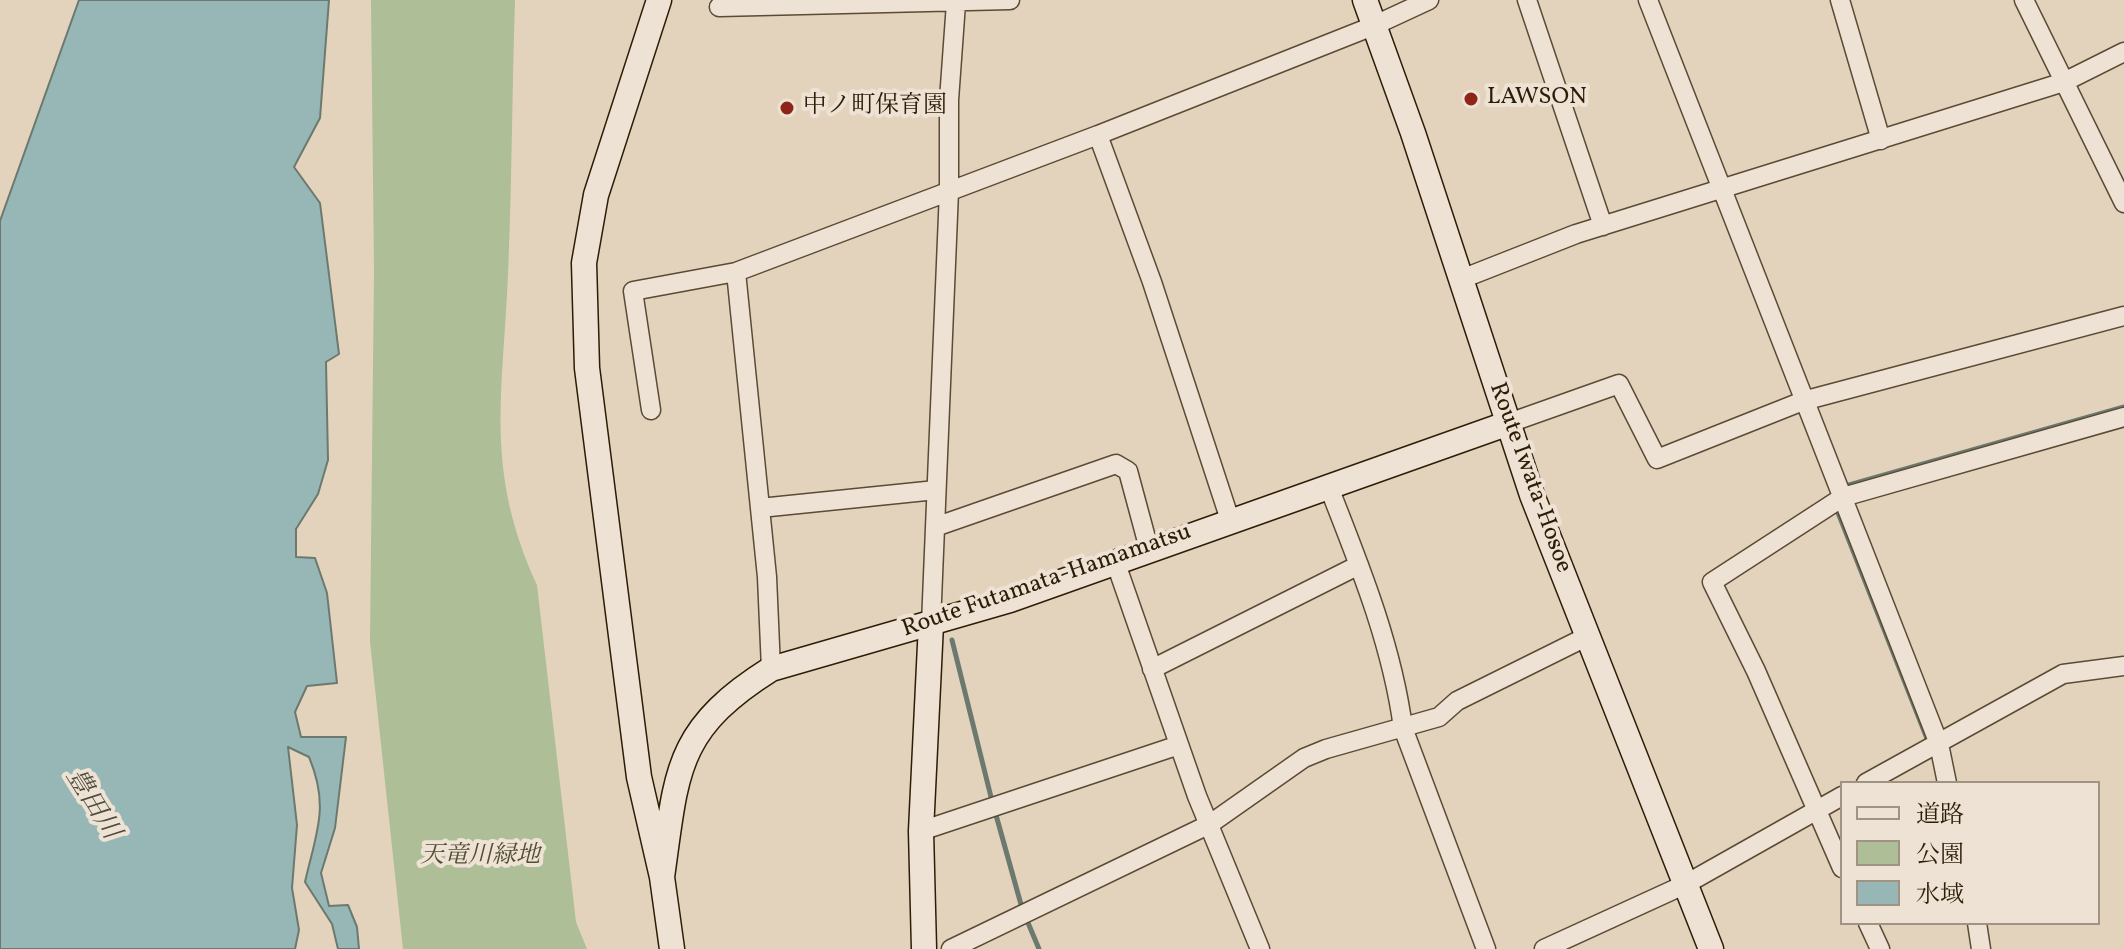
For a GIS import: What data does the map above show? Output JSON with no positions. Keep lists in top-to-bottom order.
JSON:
{
  "streets": {
    "main road": ["Route Iwata-Hosoe", "Route Futamata-Hamamatsu"]
  },
  "crossings": [
    ["Route Iwata-Hosoe", "Route Futamata-Hamamatsu"]
  ],
  "water": ["豊田川"],
  "parks": ["天竜川緑地"],
  "places": ["LAWSON", "中ノ町保育園"],
  "legend": ["道路", "公園", "水域"]
}
